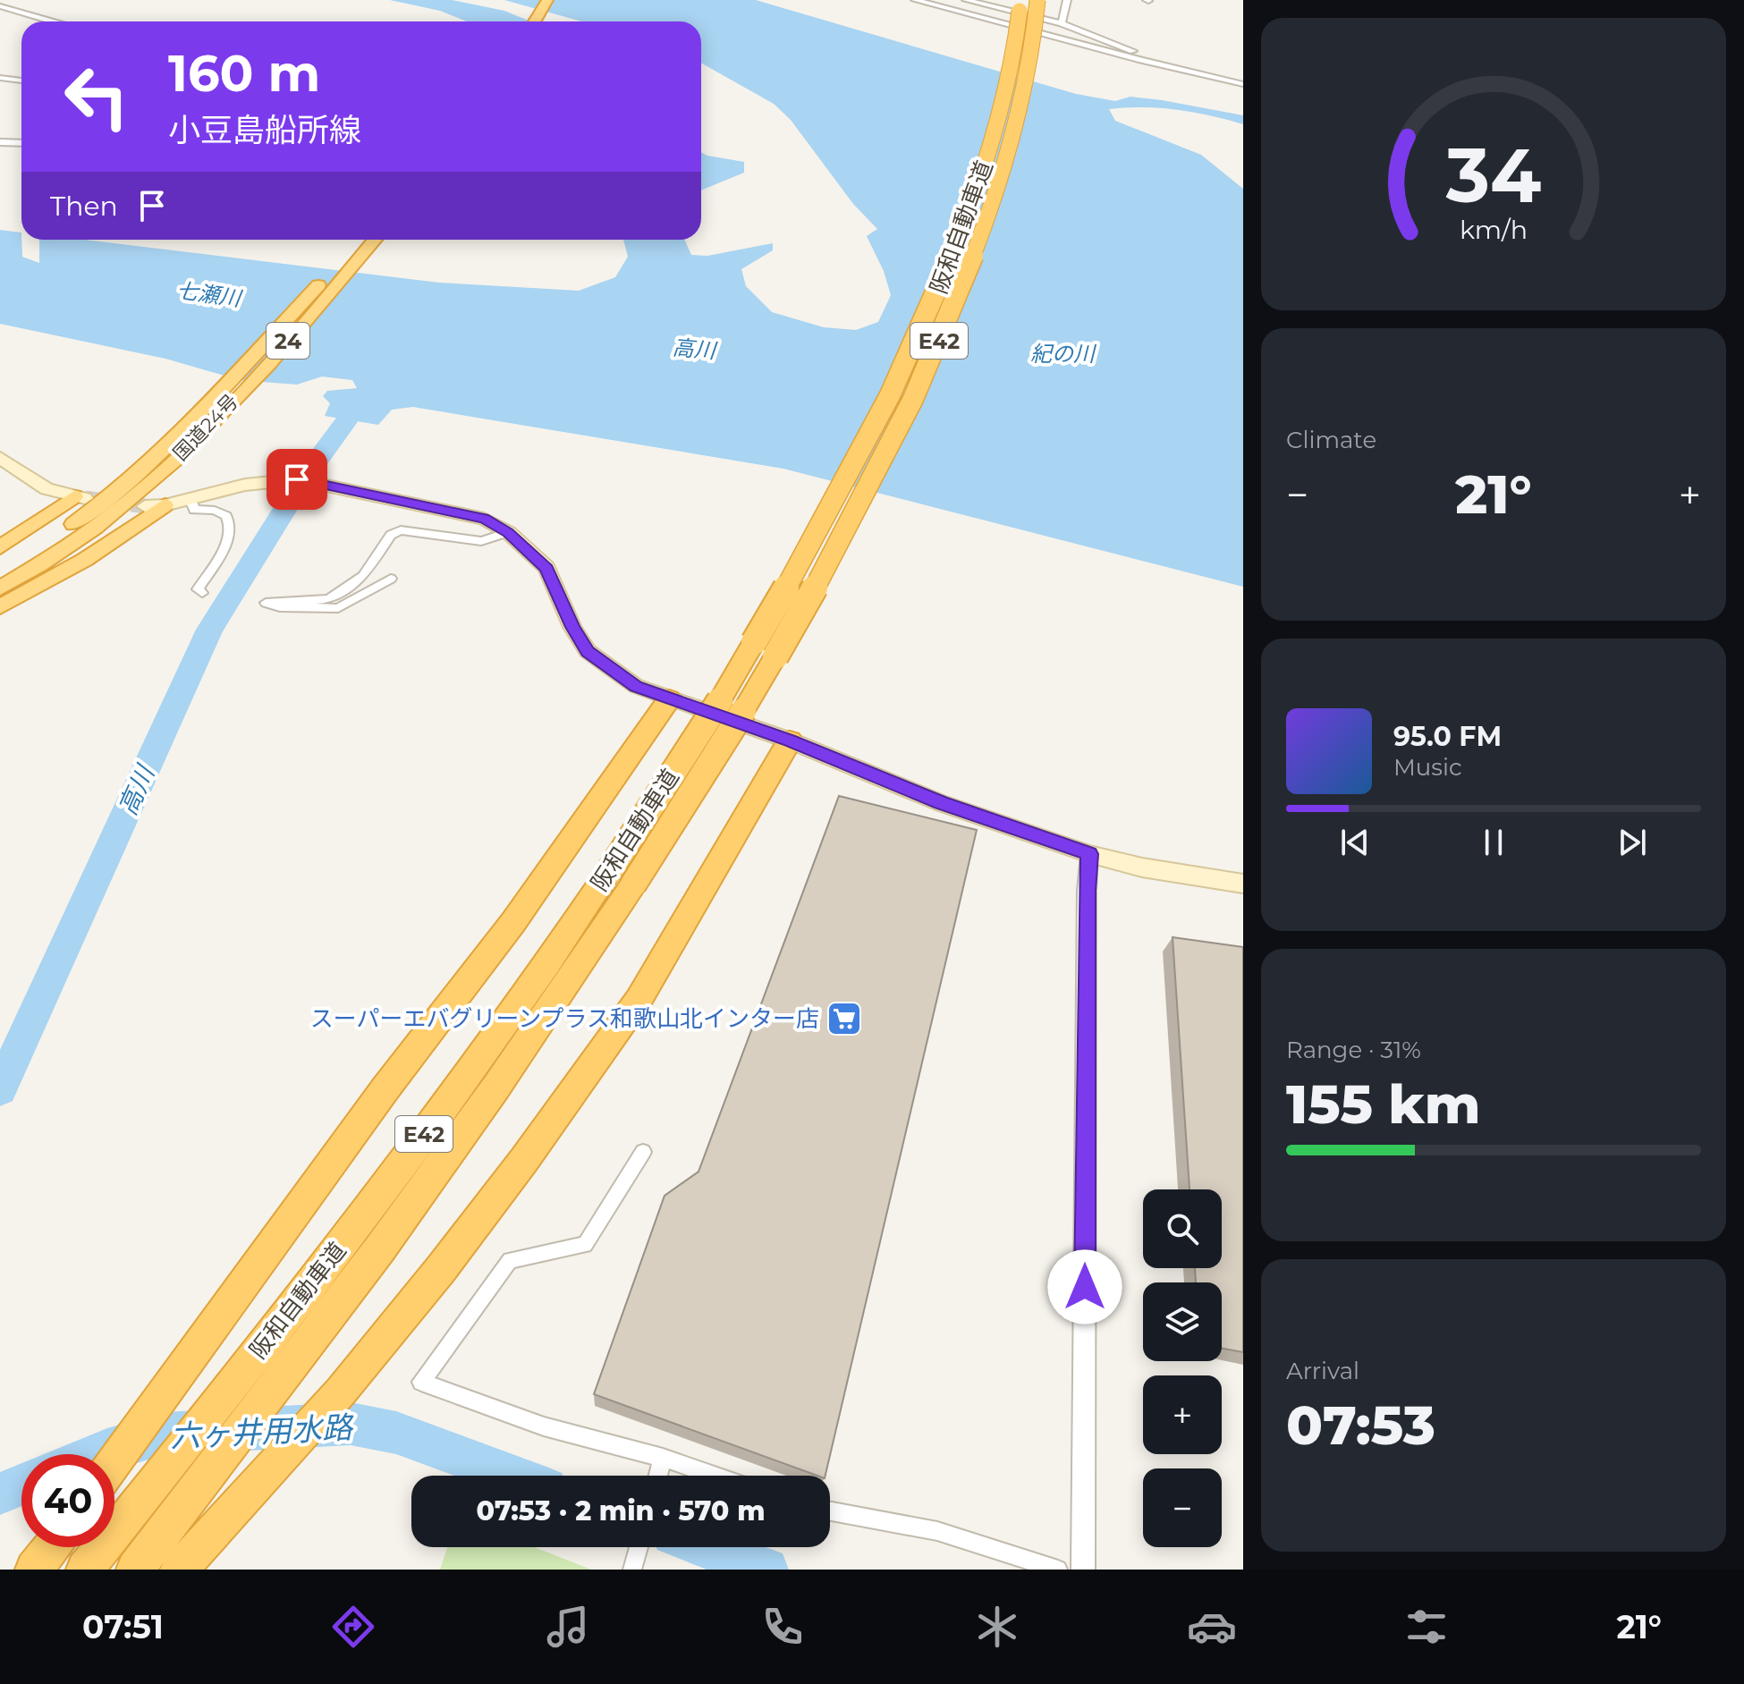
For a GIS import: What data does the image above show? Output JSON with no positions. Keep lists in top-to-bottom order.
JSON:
{
  "streets": {
    "highway": [
      "阪和自動車道",
      "24",
      "E42",
      "国道24号"
    ]
  },
  "water": [
    "七瀬川",
    "高川",
    "紀の川",
    "六ヶ井用水路"
  ],
  "places": {
    "supermarket": ["スーパーエバグリーンプラス和歌山北インター店"]
  },
  "page": {
    "turn": ["160 m", "小豆島船所線"],
    "then": "Then",
    "tile": [
      "Climate",
      ["Range · 31%", "155 km"],
      ["Arrival", "07:53"]
    ],
    "heat": ["−", "21°", "+"],
    "song": ["95.0 FM", "Music"],
    "map_buttons": ["+", "−"],
    "limit": "40",
    "trip": "07:53 · 2 min · 570 m",
    "tabs": ["07:51", "21°"],
    "gauge": ["34", "km/h"]
  }
}
